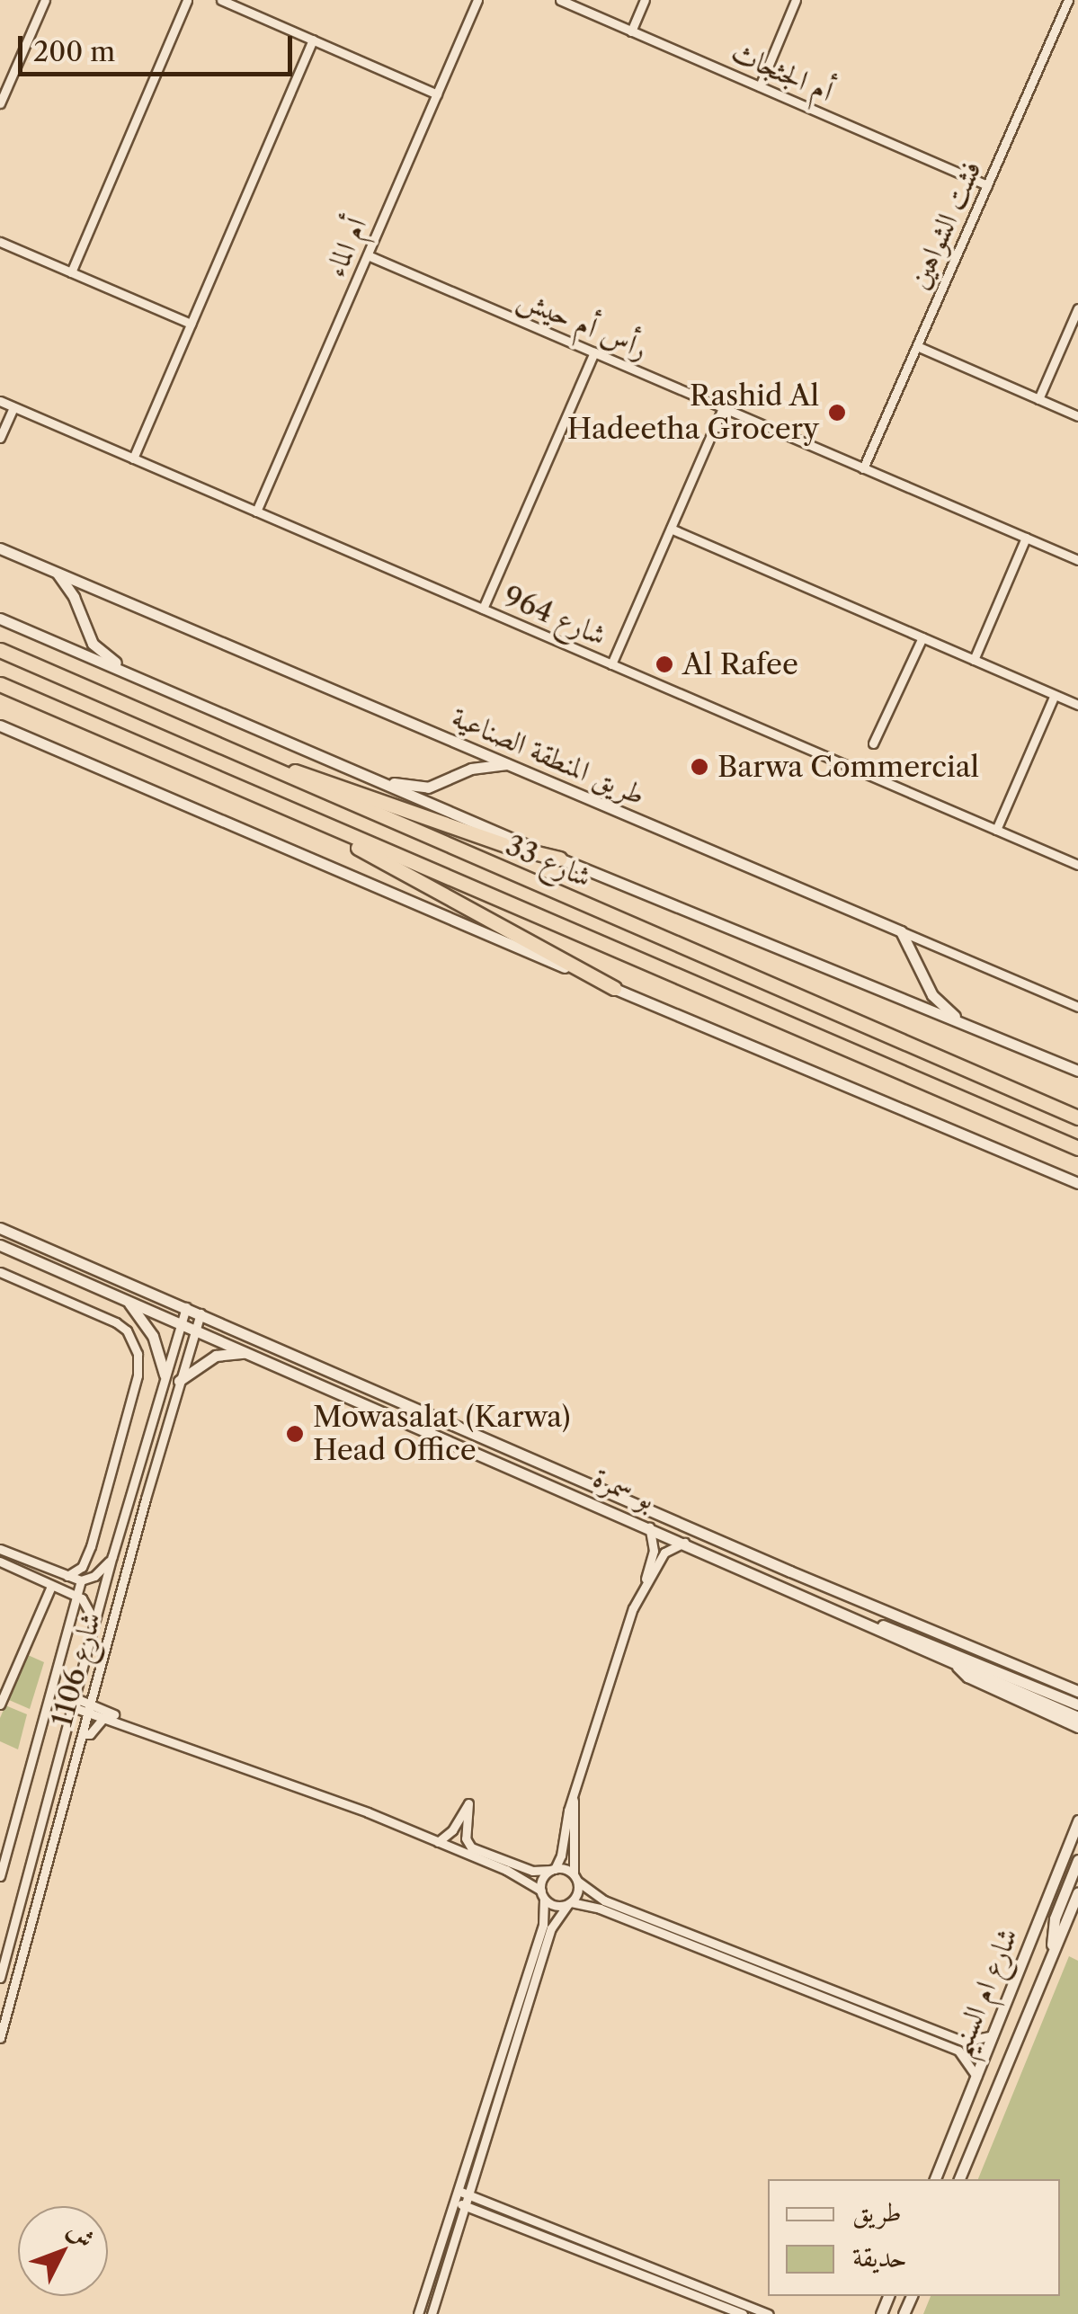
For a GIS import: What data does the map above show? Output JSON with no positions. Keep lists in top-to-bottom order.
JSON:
{
  "streets": {
    "highway": ["شارع 33"],
    "street": [
      "أم الجثجاث",
      "فشت الشواهين",
      "أم الماء",
      "رأس أم حيش",
      "شارع 964",
      "طريق المنطقة الصناعية",
      "بو سمرة",
      "شارع 1106",
      "شارع ام السنيم"
    ]
  },
  "crossings": [
    ["أم الجثجاث", "فشت الشواهين"],
    ["فشت الشواهين", "رأس أم حيش"],
    ["أم الماء", "رأس أم حيش"],
    ["أم الماء", "شارع 964"],
    ["بو سمرة", "شارع 1106"]
  ],
  "places": [
    "Rashid Al Hadeetha Grocery",
    "Al Rafee",
    "Barwa Commercial",
    "Mowasalat (Karwa) Head Office"
  ],
  "legend": ["طريق", "حديقة"],
  "scale_bar": "200 m",
  "north": "top right"
}
